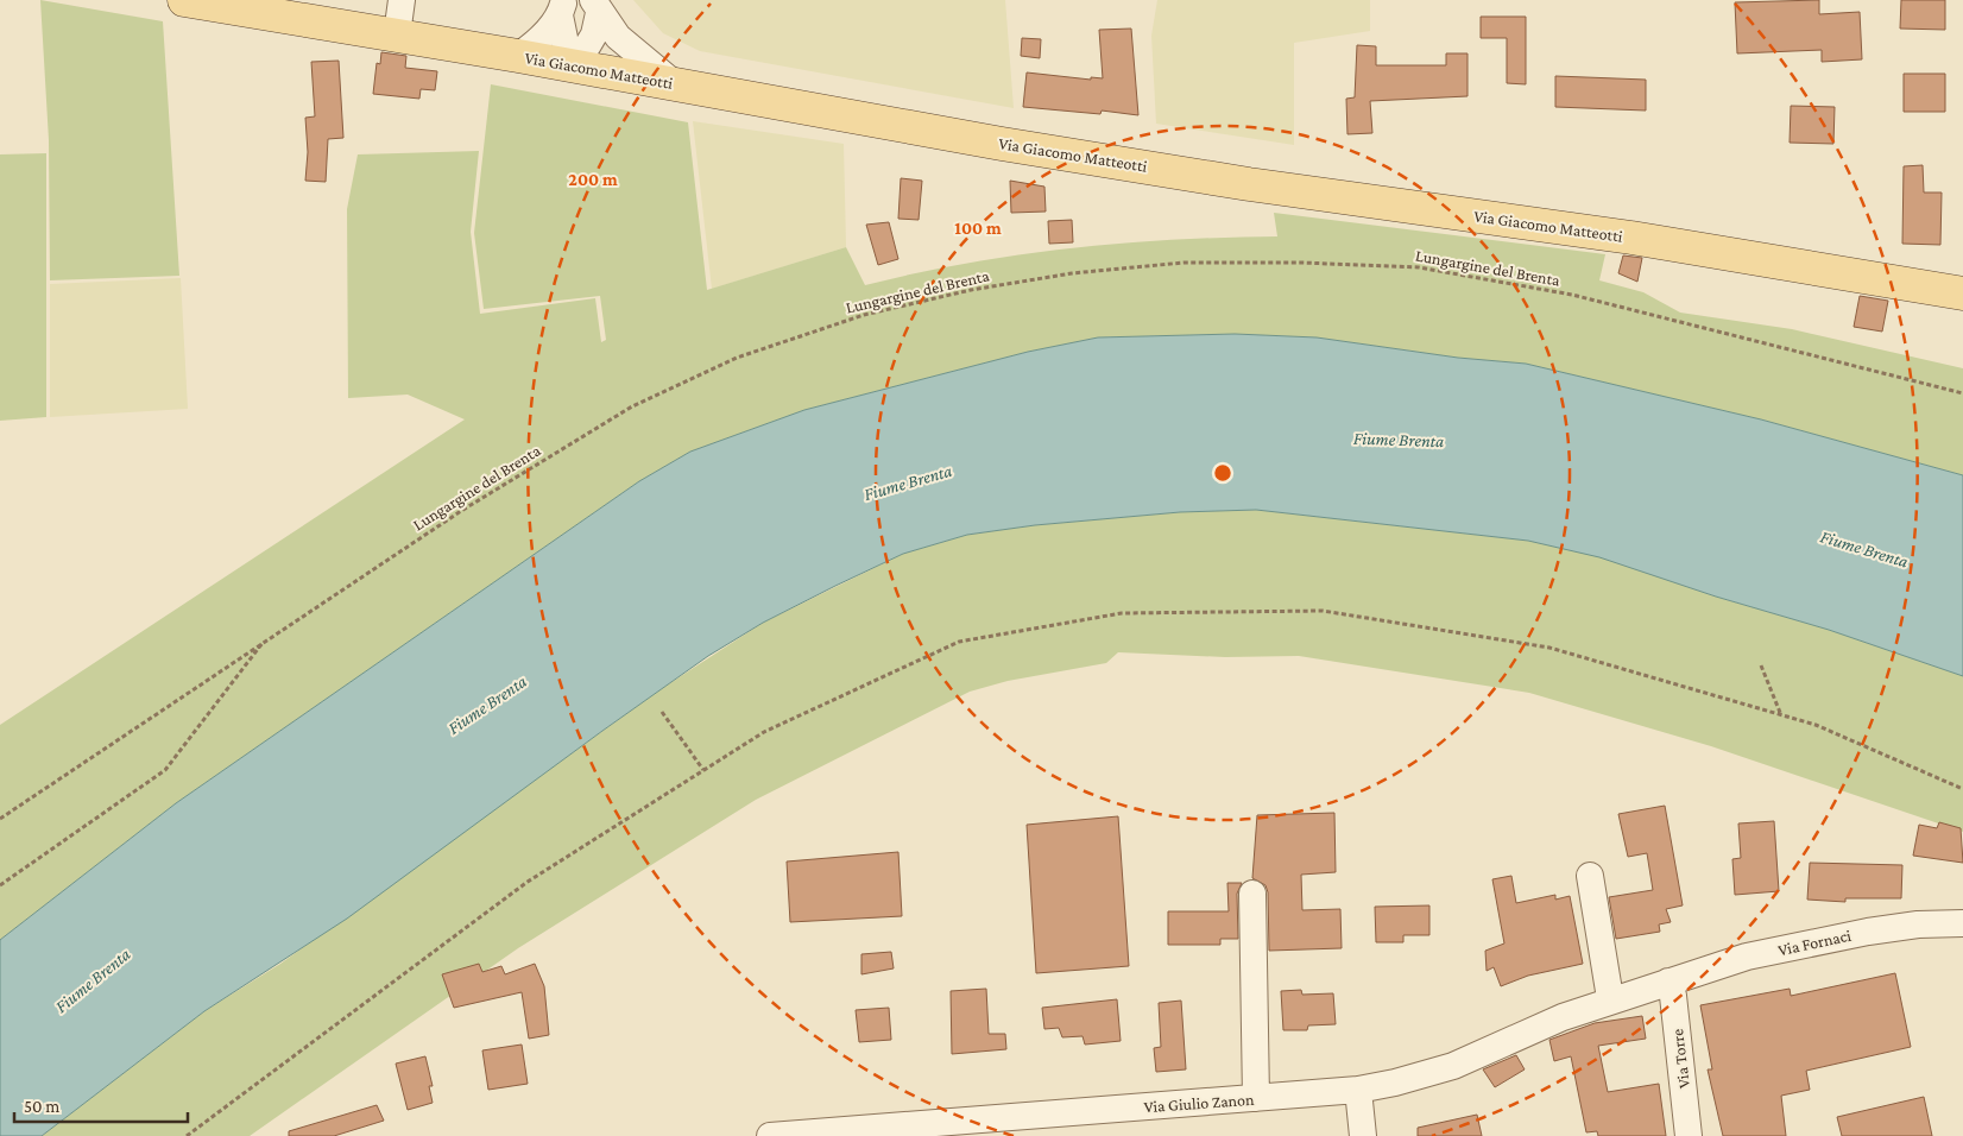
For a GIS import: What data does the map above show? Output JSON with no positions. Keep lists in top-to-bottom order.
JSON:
{
  "streets": {
    "main road": ["Via Giacomo Matteotti"],
    "street": ["Via Fornaci", "Via Torre", "Via Giulio Zanon"],
    "path": ["Lungargine del Brenta"]
  },
  "crossings": [
    ["Via Fornaci", "Via Torre"],
    ["Via Fornaci", "Via Giulio Zanon"],
    ["Via Torre", "Via Giulio Zanon"]
  ],
  "water": ["Fiume Brenta"],
  "scale_bar": "50 m",
  "rings": ["200 m", "100 m"]
}
